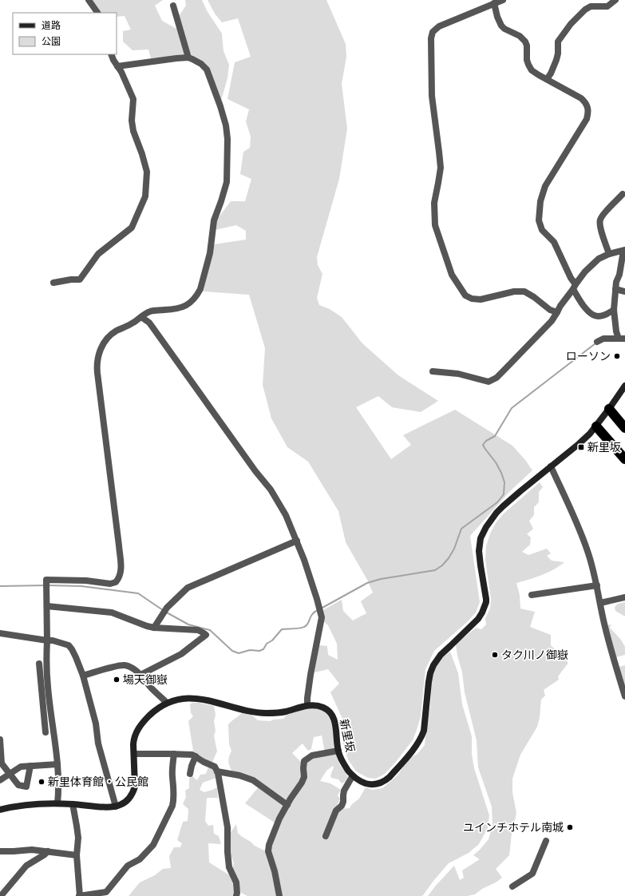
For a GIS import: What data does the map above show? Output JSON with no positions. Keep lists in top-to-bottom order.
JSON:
{
  "streets": {
    "main road": ["新里坂"]
  },
  "places": {
    "other": [
      "ローソン",
      "タク川ノ御嶽",
      "場天御嶽",
      "新里体育館・公民館",
      "ユインチホテル南城"
    ],
    "transit": ["新里坂"]
  },
  "legend": ["道路", "公園"]
}
